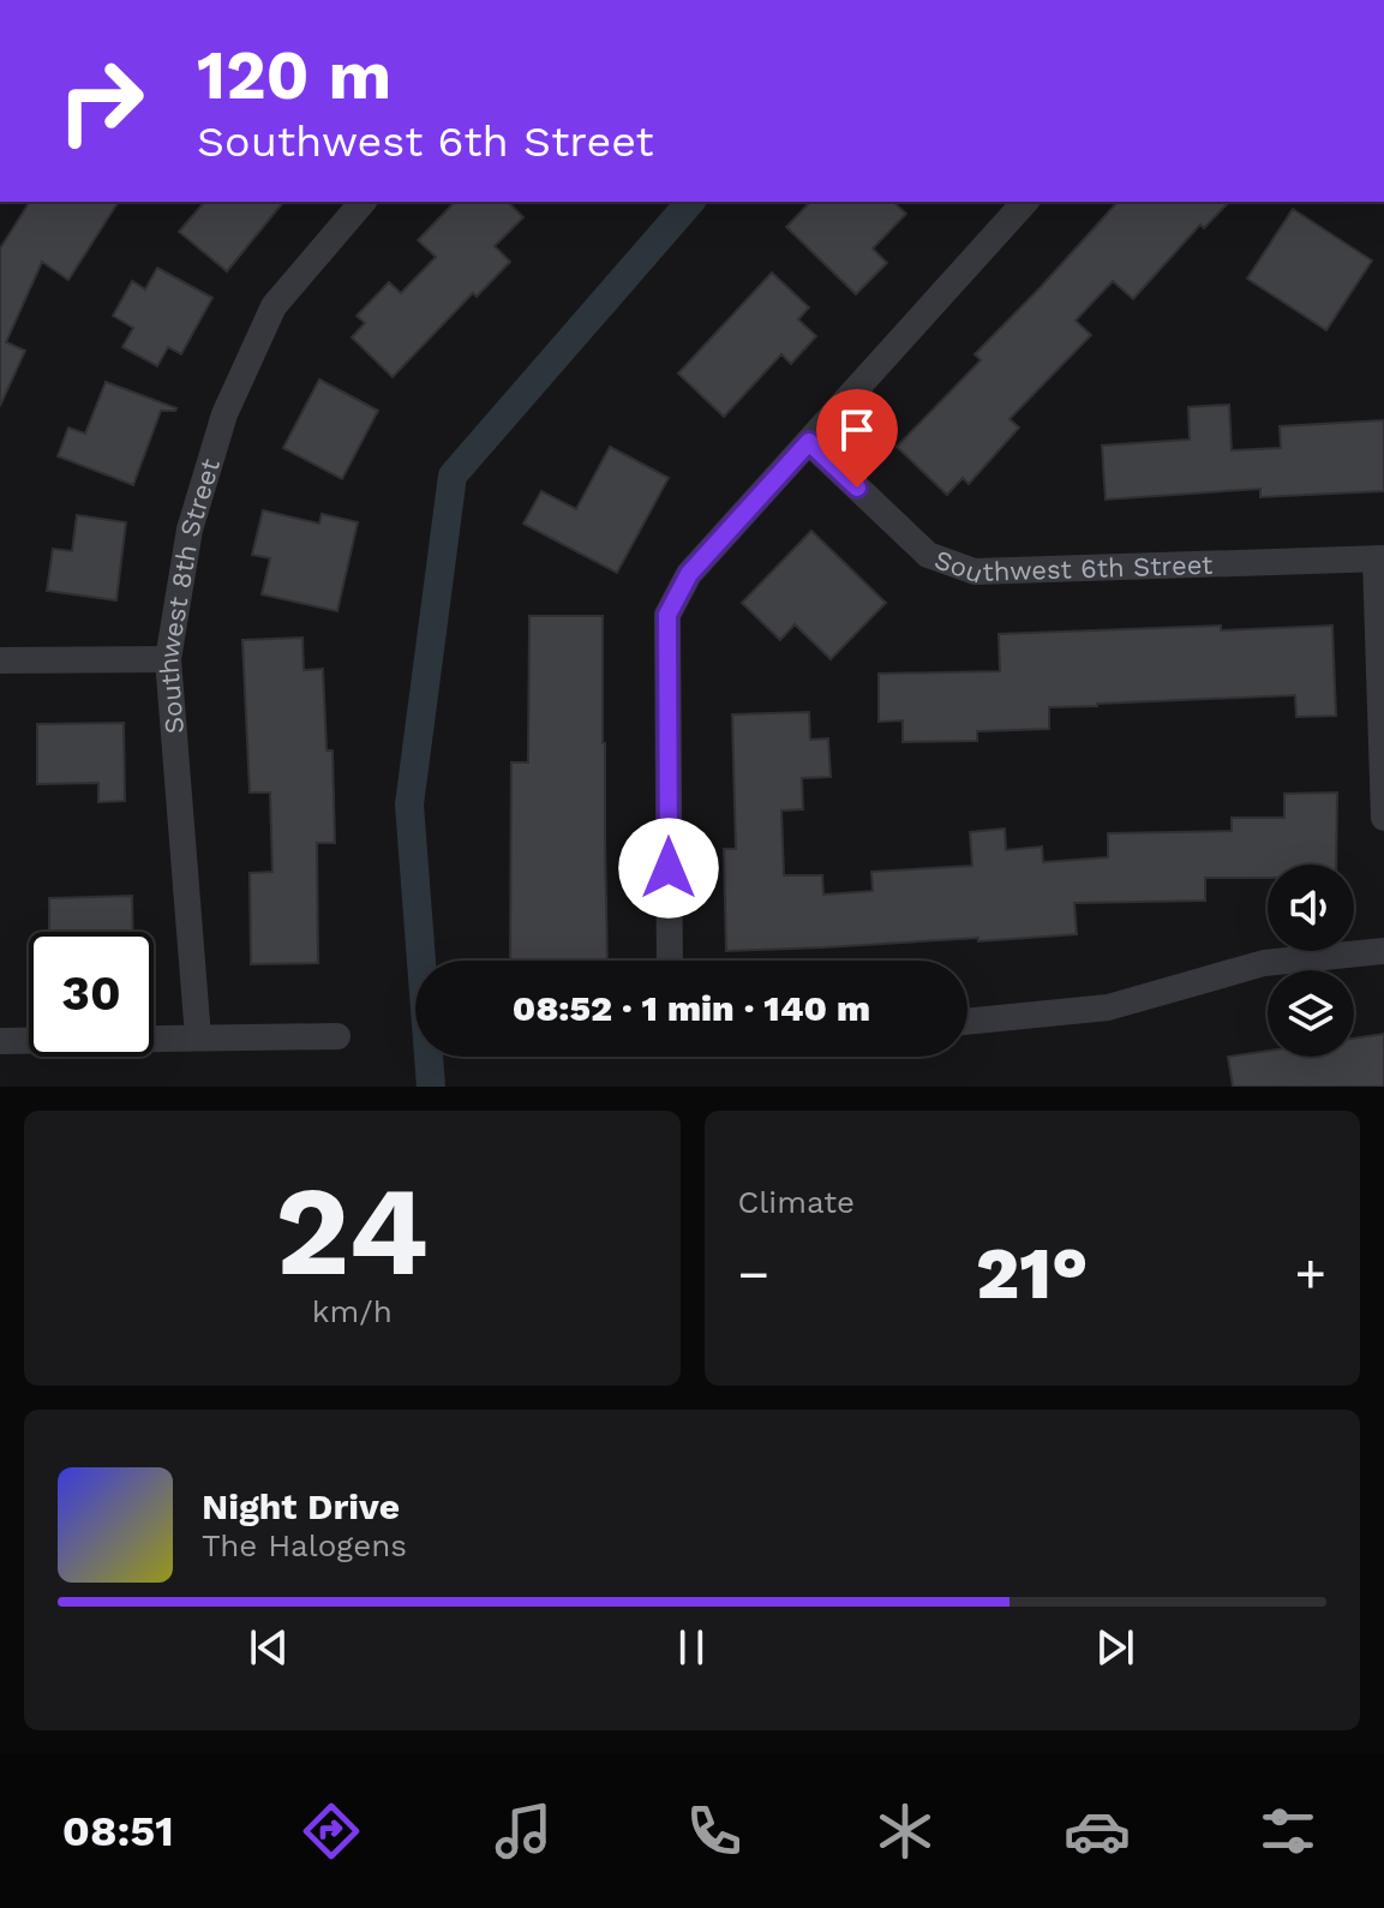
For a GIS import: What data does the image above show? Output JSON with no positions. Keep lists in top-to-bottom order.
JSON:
{
  "streets": {
    "street": ["Southwest 6th Street", "Southwest 8th Street"]
  },
  "page": {
    "turn": ["120 m", "Southwest 6th Street"],
    "limit": "30",
    "trip": "08:52 · 1 min · 140 m",
    "tile": [
      ["24", "km/h"],
      "Climate"
    ],
    "heat": ["−", "21°", "+"],
    "song": ["Night Drive", "The Halogens"],
    "tabs": "08:51"
  }
}
